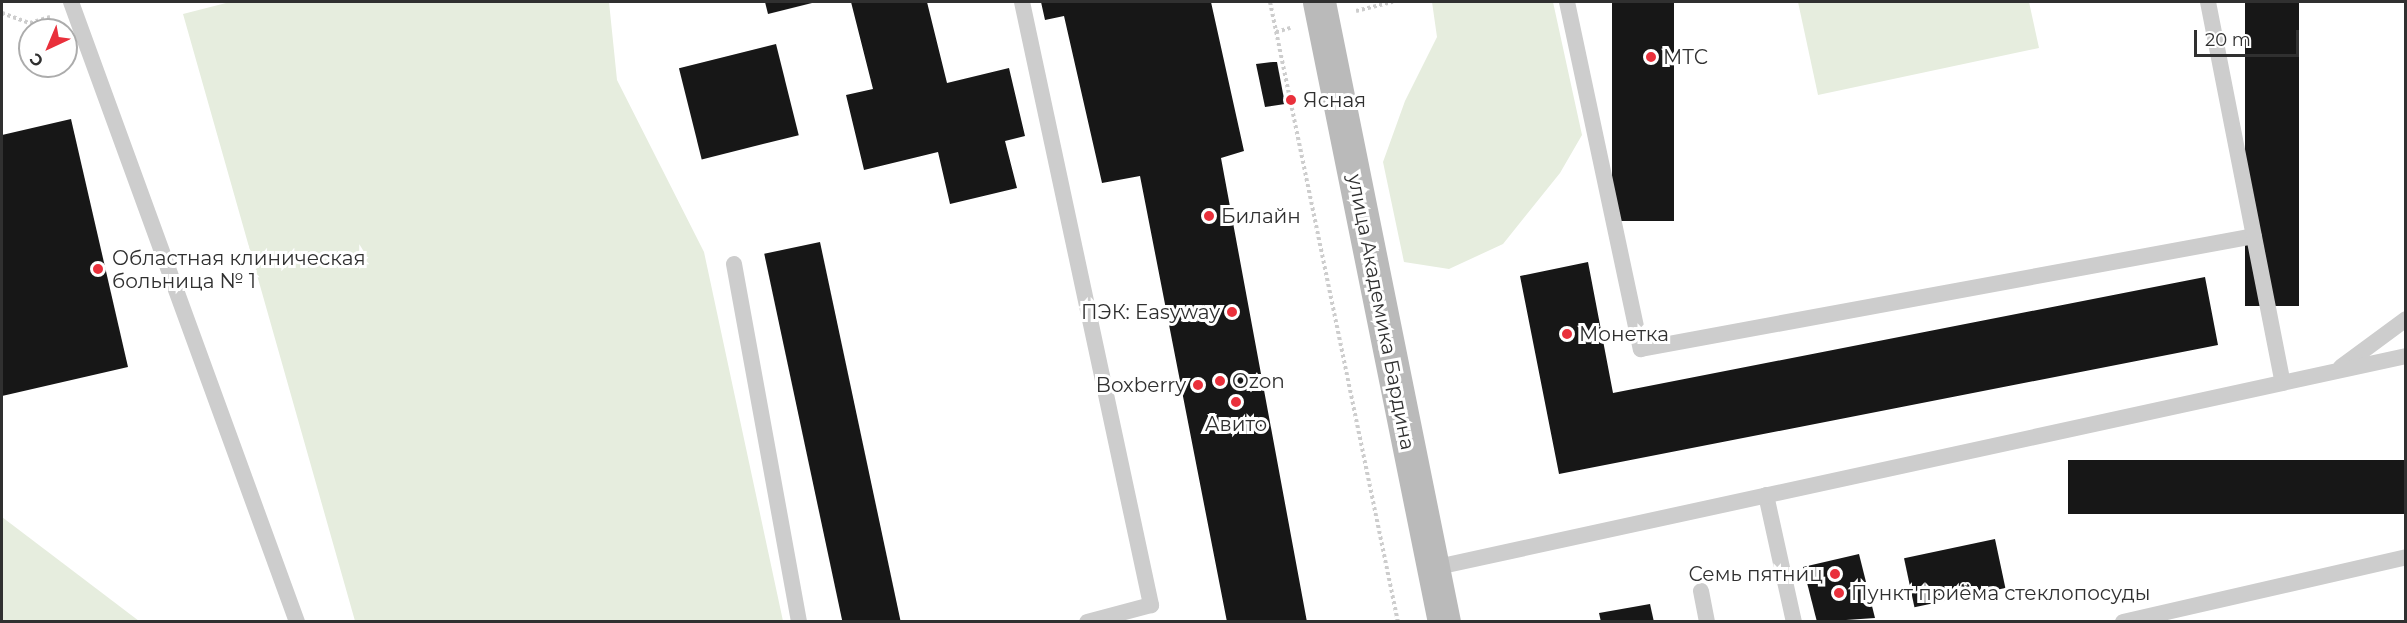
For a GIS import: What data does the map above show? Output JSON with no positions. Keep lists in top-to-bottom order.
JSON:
{
  "streets": {
    "street": ["улица Академика Бардина"]
  },
  "places": [
    "МТС",
    "Ясная",
    "Билайн",
    "Областная клиническая больница № 1",
    "ПЭК: Easyway",
    "Монетка",
    "Ozon",
    "Boxberry",
    "Авито",
    "Семь пятниц",
    "Пункт приёма стеклопосуды"
  ],
  "scale_bar": "20 m",
  "north": "bottom left"
}
